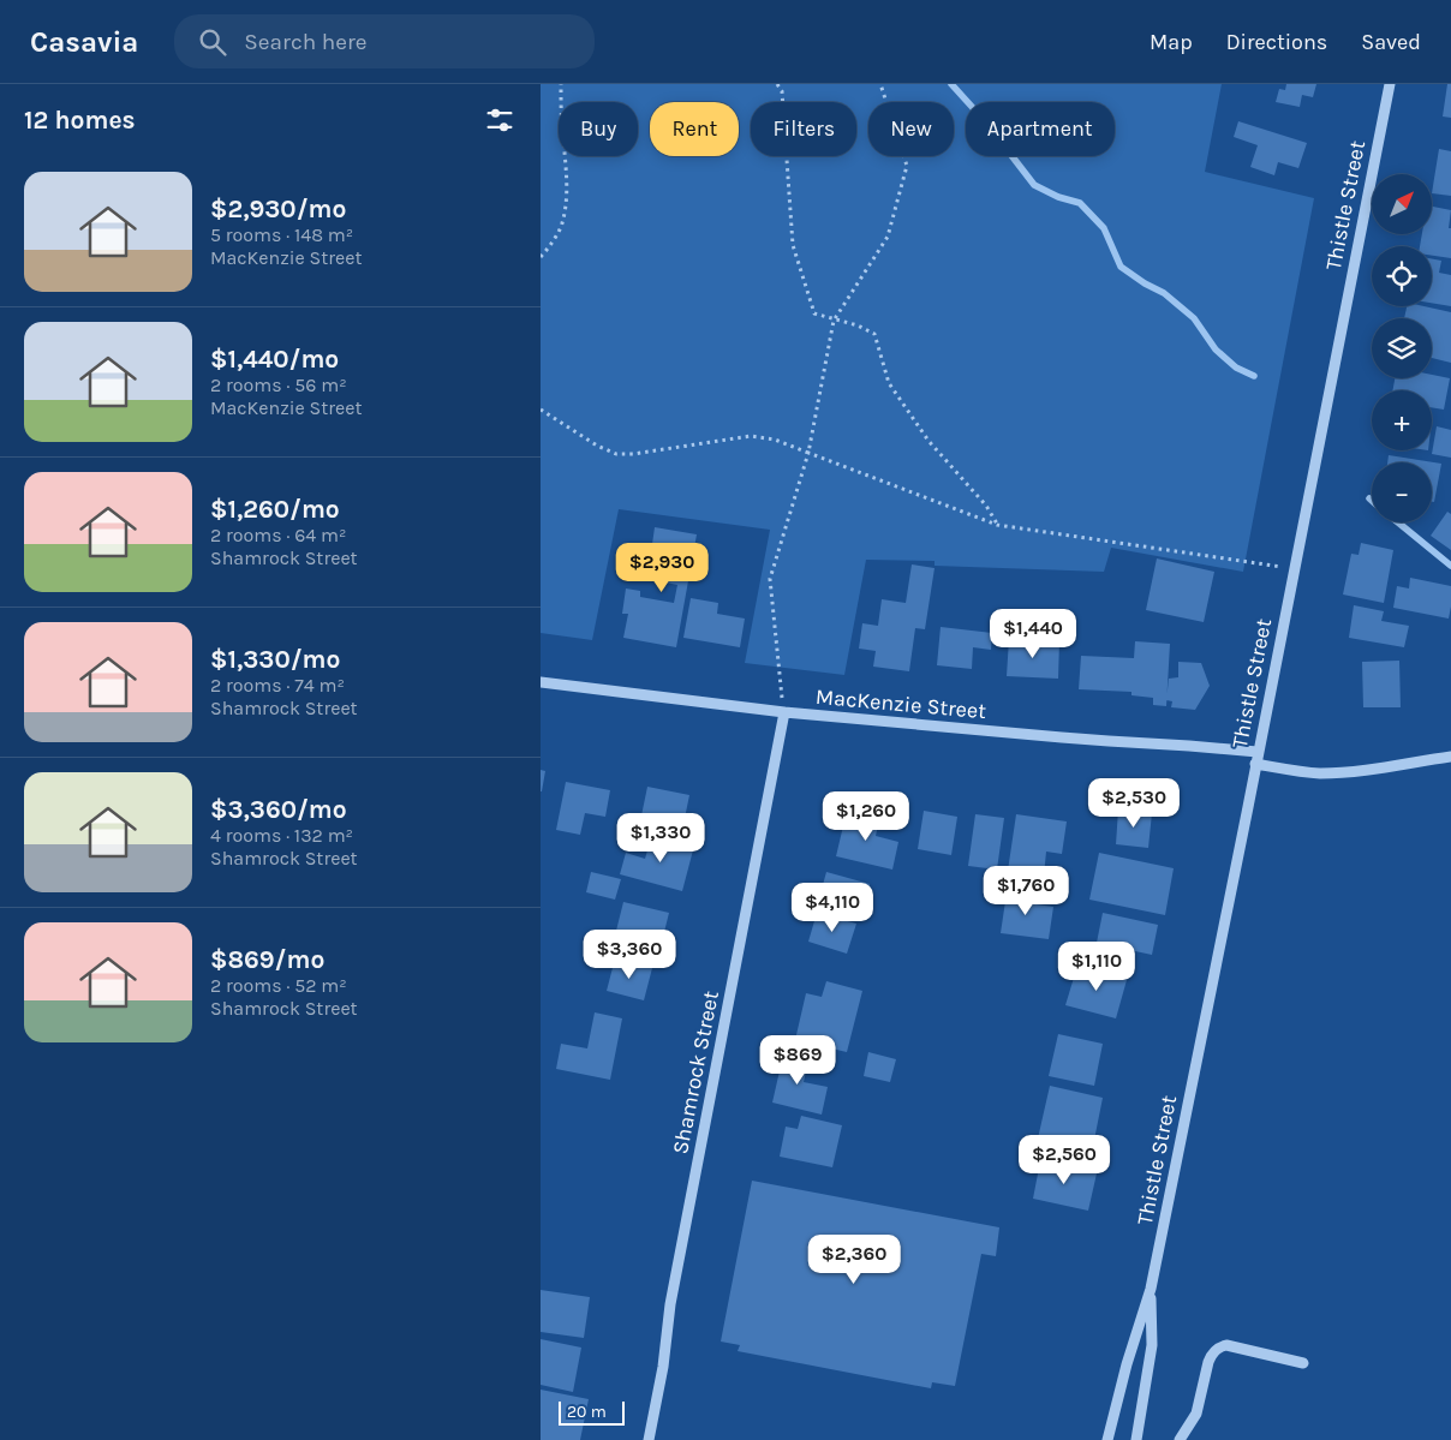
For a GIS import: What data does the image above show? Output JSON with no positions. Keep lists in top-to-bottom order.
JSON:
{
  "streets": {
    "street": ["Thistle Street", "MacKenzie Street", "Shamrock Street"]
  },
  "crossings": [
    ["Thistle Street", "MacKenzie Street"],
    ["MacKenzie Street", "Shamrock Street"]
  ],
  "scale_bar": "20 m",
  "north": "top right",
  "page": {
    "header": "Casavia",
    "search": "Search here",
    "nav": ["Map", "Directions", "Saved"],
    "heading": "12 homes",
    "chip": [
      "Buy",
      "Rent",
      "Filters",
      "New",
      "Apartment"
    ],
    "list": [
      {
        "name": "$2,930/mo",
        "note": "5 rooms · 148 m² · MacKenzie Street"
      },
      {
        "name": "$1,440/mo",
        "note": "2 rooms · 56 m² · MacKenzie Street"
      },
      {
        "name": "$1,260/mo",
        "note": "2 rooms · 64 m² · Shamrock Street"
      },
      {
        "name": "$1,330/mo",
        "note": "2 rooms · 74 m² · Shamrock Street"
      },
      {
        "name": "$3,360/mo",
        "note": "4 rooms · 132 m² · Shamrock Street"
      },
      {
        "name": "$869/mo",
        "note": "2 rooms · 52 m² · Shamrock Street"
      }
    ],
    "map_buttons": ["+", "−"],
    "price": [
      "$2,930",
      "$1,440",
      "$2,530",
      "$1,260",
      "$1,330",
      "$1,760",
      "$4,110",
      "$3,360",
      "$1,110",
      "$869",
      "$2,560",
      "$2,360"
    ],
    "scale": "20 m"
  }
}
